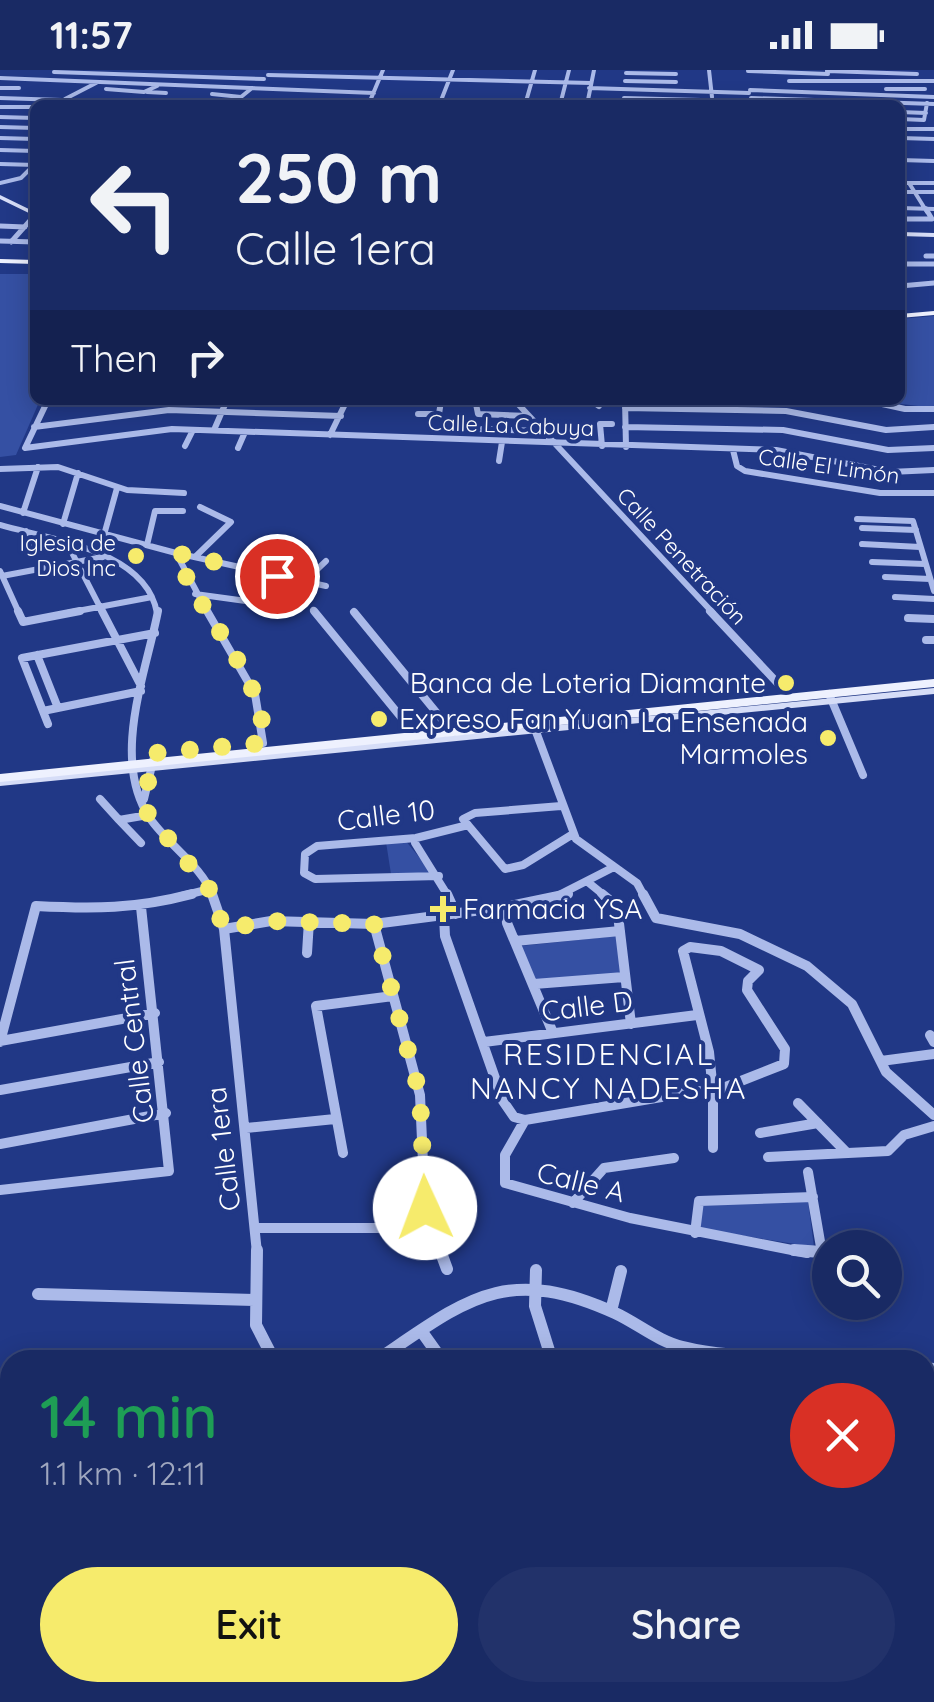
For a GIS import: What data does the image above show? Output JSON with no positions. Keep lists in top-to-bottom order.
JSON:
{
  "streets": {
    "street": [
      "Calle La Cabuya",
      "Calle El Limón",
      "Calle Penetración",
      "Calle 10",
      "Calle D",
      "Calle Central",
      "Calle 1era",
      "Calle A"
    ]
  },
  "crossings": [
    ["Calle La Cabuya", "Calle El Limón"],
    ["Calle La Cabuya", "Calle Penetración"],
    ["Calle D", "Calle A"]
  ],
  "districts": ["RESIDENCIAL NANCY NADESHA"],
  "places": {
    "other": [
      "Iglesia de Dios Inc",
      "Banca de Loteria Diamante",
      "Expreso Fan Yuan",
      "La Ensenada Marmoles"
    ],
    "health": ["Farmacia YSA"]
  },
  "page": {
    "status": "11:57",
    "turn": ["250 m", "Calle 1era"],
    "then": "Then",
    "heading": ["14 min", "1.1 km · 12:11"],
    "buttons": ["Exit", "Share"]
  }
}
